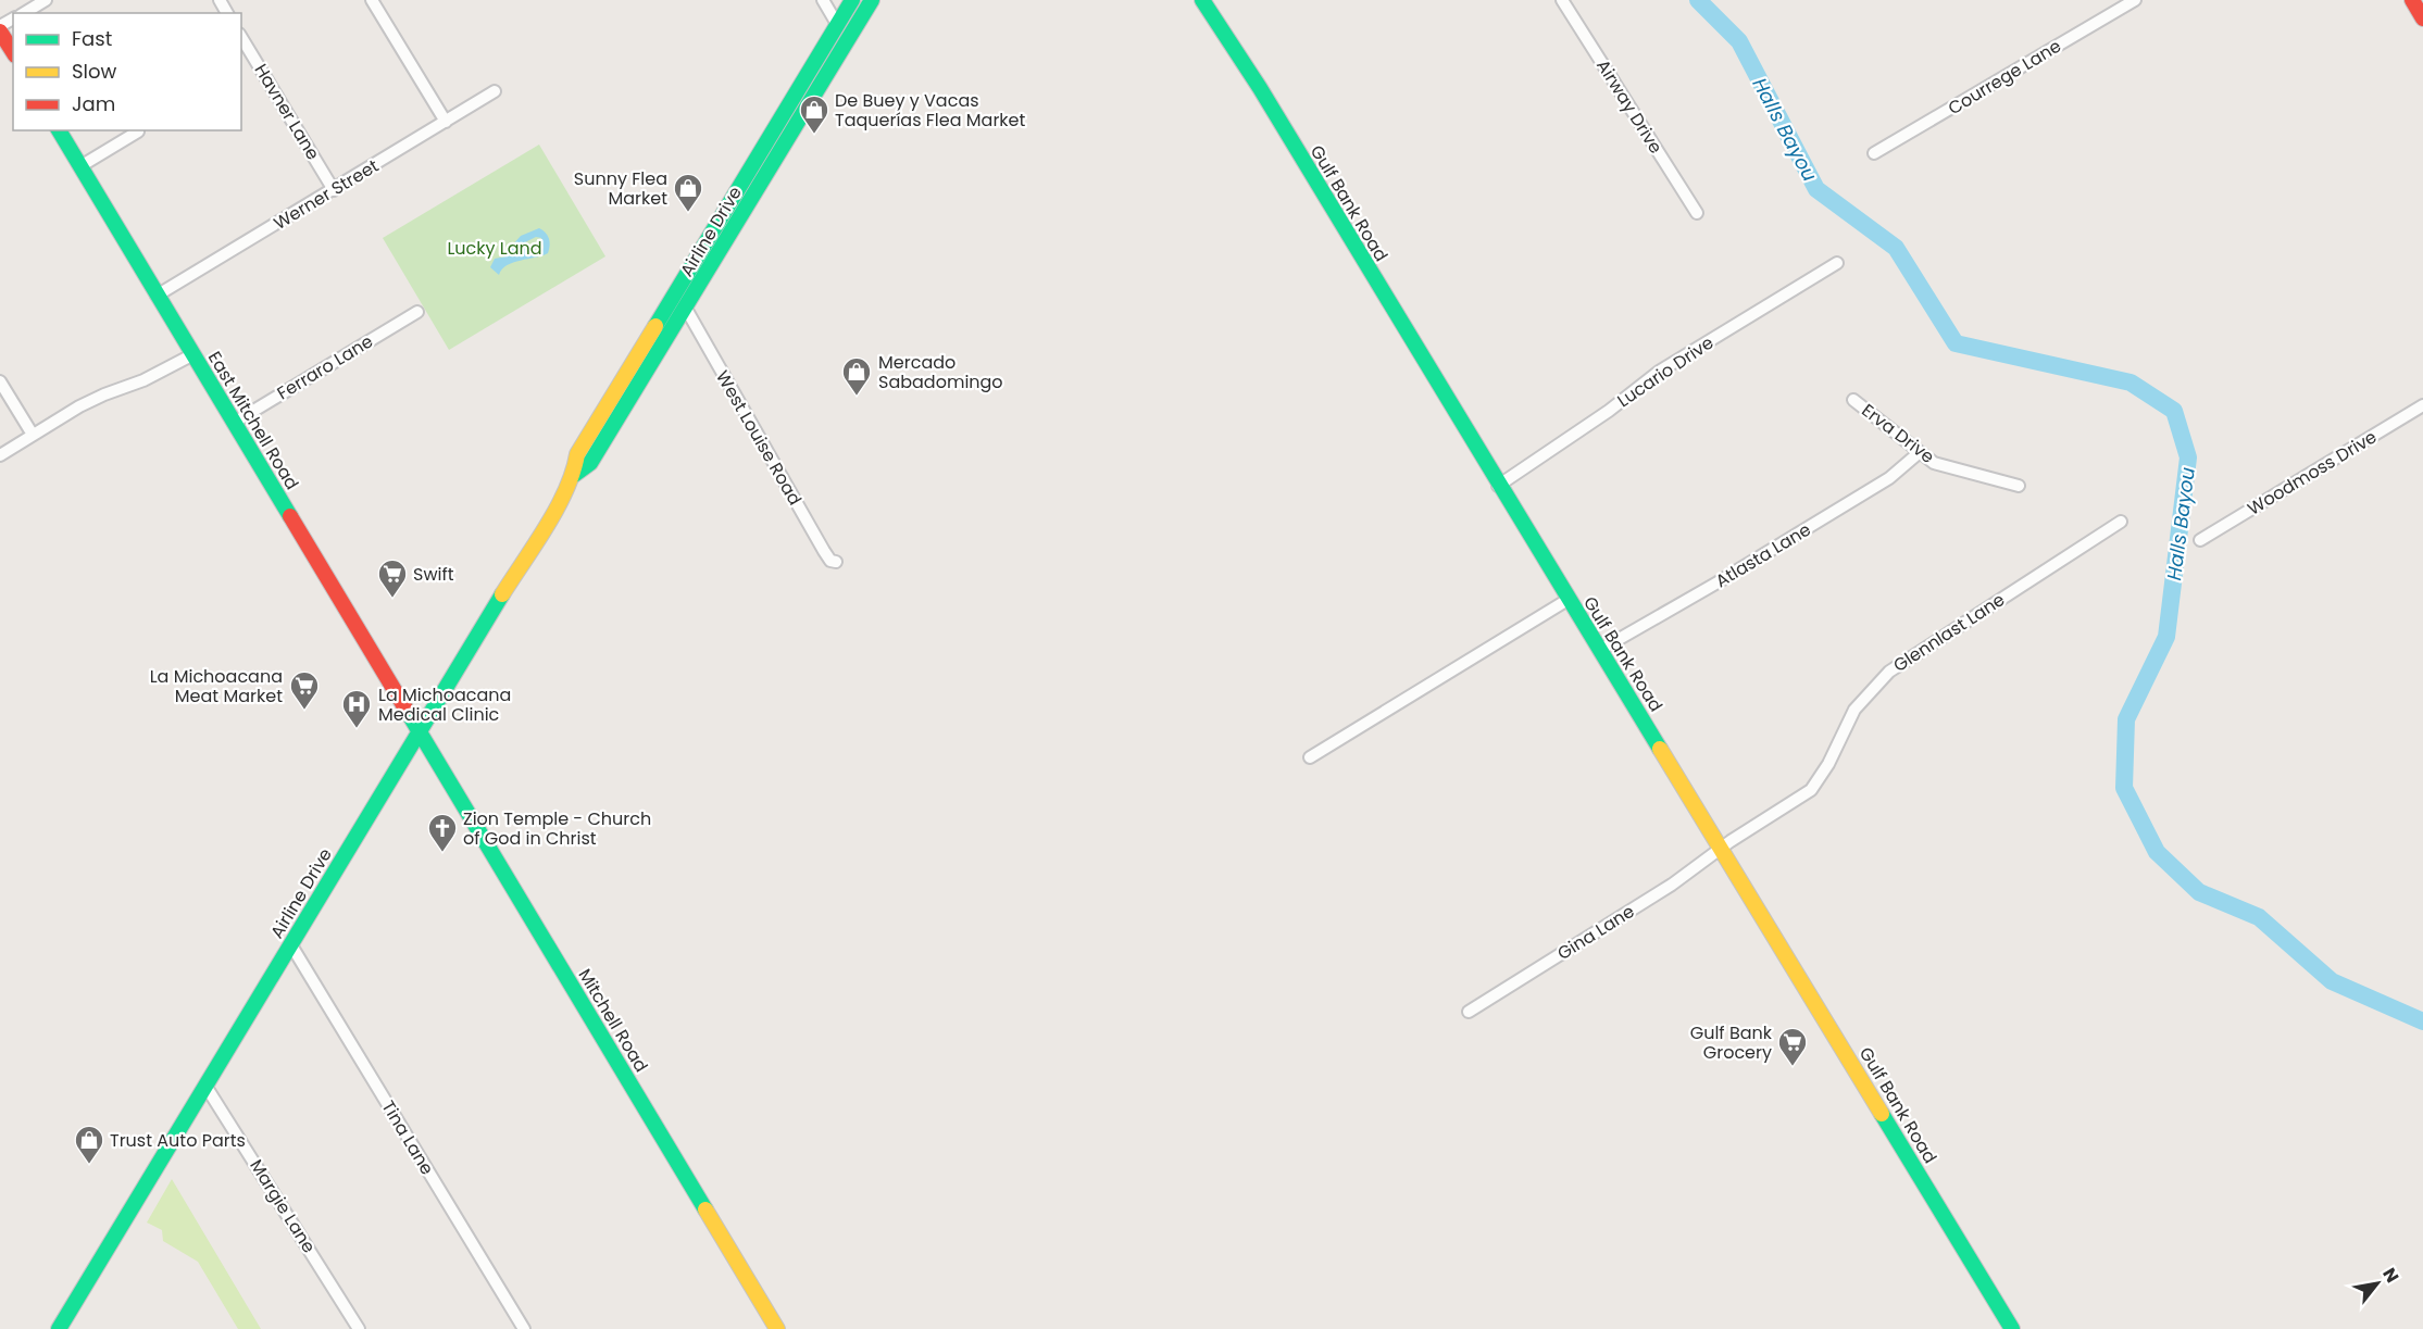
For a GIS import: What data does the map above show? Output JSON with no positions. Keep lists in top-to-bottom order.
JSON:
{
  "streets": {
    "main road": [
      "Gulf Bank Road",
      "Airline Drive",
      "East Mitchell Road",
      "Mitchell Road"
    ],
    "street": [
      "Courrege Lane",
      "Airway Drive",
      "Havner Lane",
      "Werner Street",
      "Ferraro Lane",
      "Lucario Drive",
      "Erva Drive",
      "West Louise Road",
      "Woodmoss Drive",
      "Atlasta Lane",
      "Glennlast Lane",
      "Gina Lane",
      "Tina Lane",
      "Margie Lane"
    ]
  },
  "crossings": [
    ["Havner Lane", "Werner Street"],
    ["Werner Street", "East Mitchell Road"],
    ["Gulf Bank Road", "Lucario Drive"],
    ["Gulf Bank Road", "Atlasta Lane"],
    ["Gulf Bank Road", "Glennlast Lane"],
    ["Gulf Bank Road", "Gina Lane"],
    ["Airline Drive", "East Mitchell Road"],
    ["Airline Drive", "West Louise Road"],
    ["Airline Drive", "Mitchell Road"],
    ["Airline Drive", "Tina Lane"],
    ["Airline Drive", "Margie Lane"],
    ["Ferraro Lane", "East Mitchell Road"],
    ["East Mitchell Road", "Mitchell Road"],
    ["Erva Drive", "Atlasta Lane"],
    ["Glennlast Lane", "Gina Lane"]
  ],
  "water": ["Halls Bayou"],
  "parks": ["Lucky Land"],
  "places": {
    "shop": [
      "De Buey y Vacas Taquerías Flea Market",
      "Sunny Flea Market",
      "Mercado Sabadomingo",
      "Trust Auto Parts"
    ],
    "supermarket": ["Swift", "La Michoacana Meat Market", "Gulf Bank Grocery"],
    "hospital": ["La Michoacana Medical Clinic"],
    "church": ["Zion Temple - Church of God in Christ"]
  },
  "legend": ["Fast", "Slow", "Jam"],
  "north": "top right"
}
